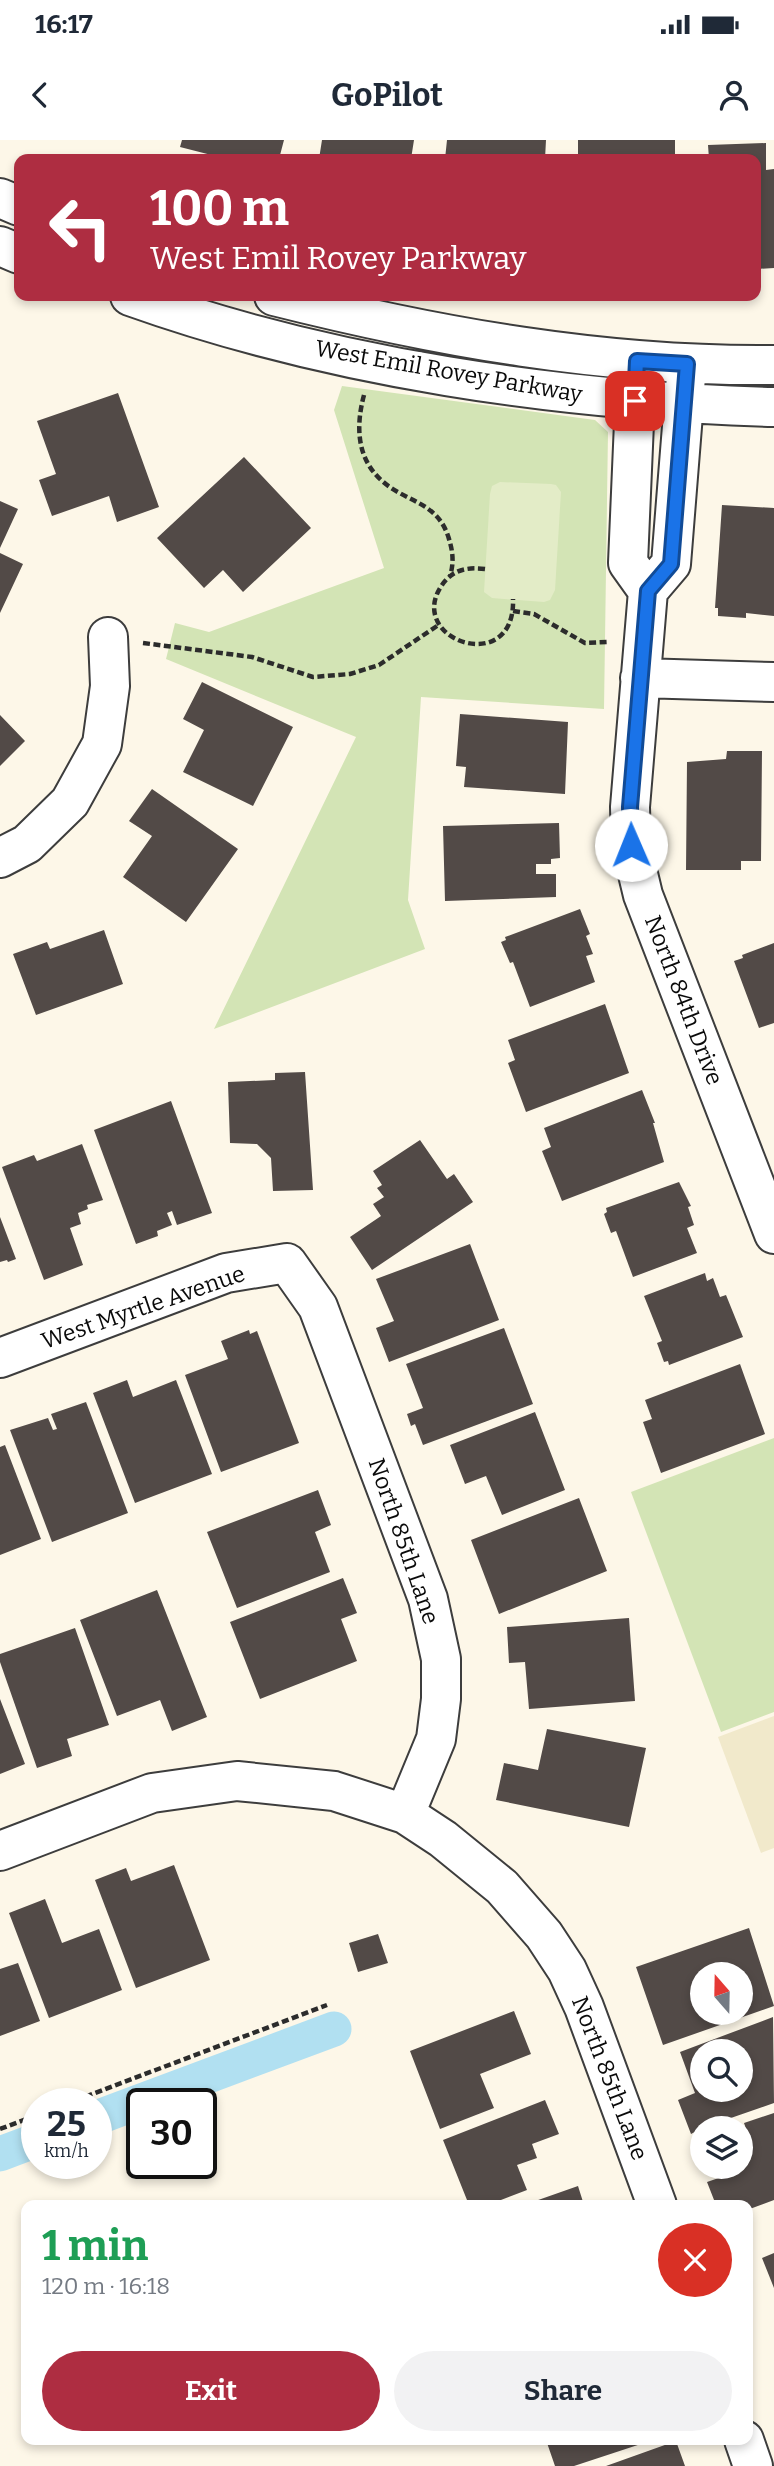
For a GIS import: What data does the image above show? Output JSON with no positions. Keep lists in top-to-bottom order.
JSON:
{
  "streets": {
    "street": [
      "West Emil Rovey Parkway",
      "North 84th Drive",
      "West Myrtle Avenue",
      "North 85th Lane"
    ]
  },
  "crossings": [
    ["West Myrtle Avenue", "North 85th Lane"]
  ],
  "north": "top",
  "page": {
    "status": "16:17",
    "header": "GoPilot",
    "turn": ["100 m", "West Emil Rovey Parkway"],
    "speed": "25 km/h",
    "limit": "30",
    "heading": ["1 min", "120 m · 16:18"],
    "buttons": ["Exit", "Share"]
  }
}
